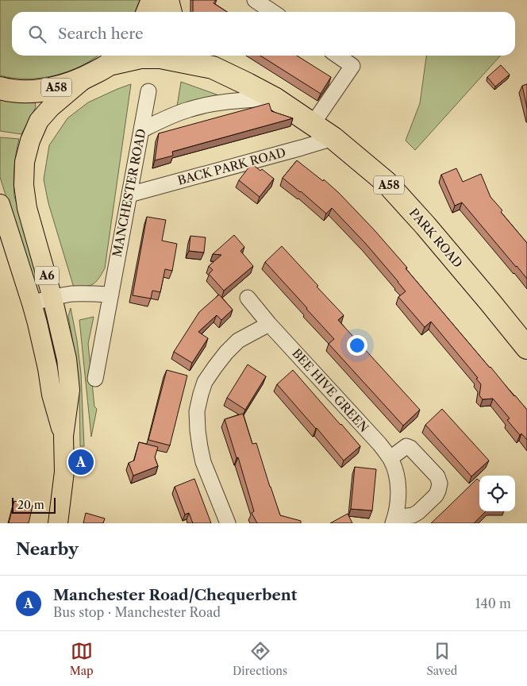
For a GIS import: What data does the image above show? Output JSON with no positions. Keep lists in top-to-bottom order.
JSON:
{
  "streets": {
    "highway": ["A58", "PARK ROAD"],
    "main road": ["A6"],
    "street": ["BACK PARK ROAD", "MANCHESTER ROAD", "BEE HIVE GREEN"]
  },
  "crossings": [
    ["A58", "PARK ROAD"],
    ["A58", "A6"],
    ["BACK PARK ROAD", "MANCHESTER ROAD"],
    ["BACK PARK ROAD", "PARK ROAD"]
  ],
  "scale_bar": "20 m",
  "page": {
    "search": "Search here",
    "pins": "A",
    "scale": "20 m",
    "heading": "Nearby",
    "list": [
      {
        "mark": "A",
        "name": "Manchester Road/Chequerbent",
        "note": "Bus stop · Manchester Road",
        "value": "140 m"
      }
    ],
    "nav": ["Map", "Directions", "Saved"]
  }
}
